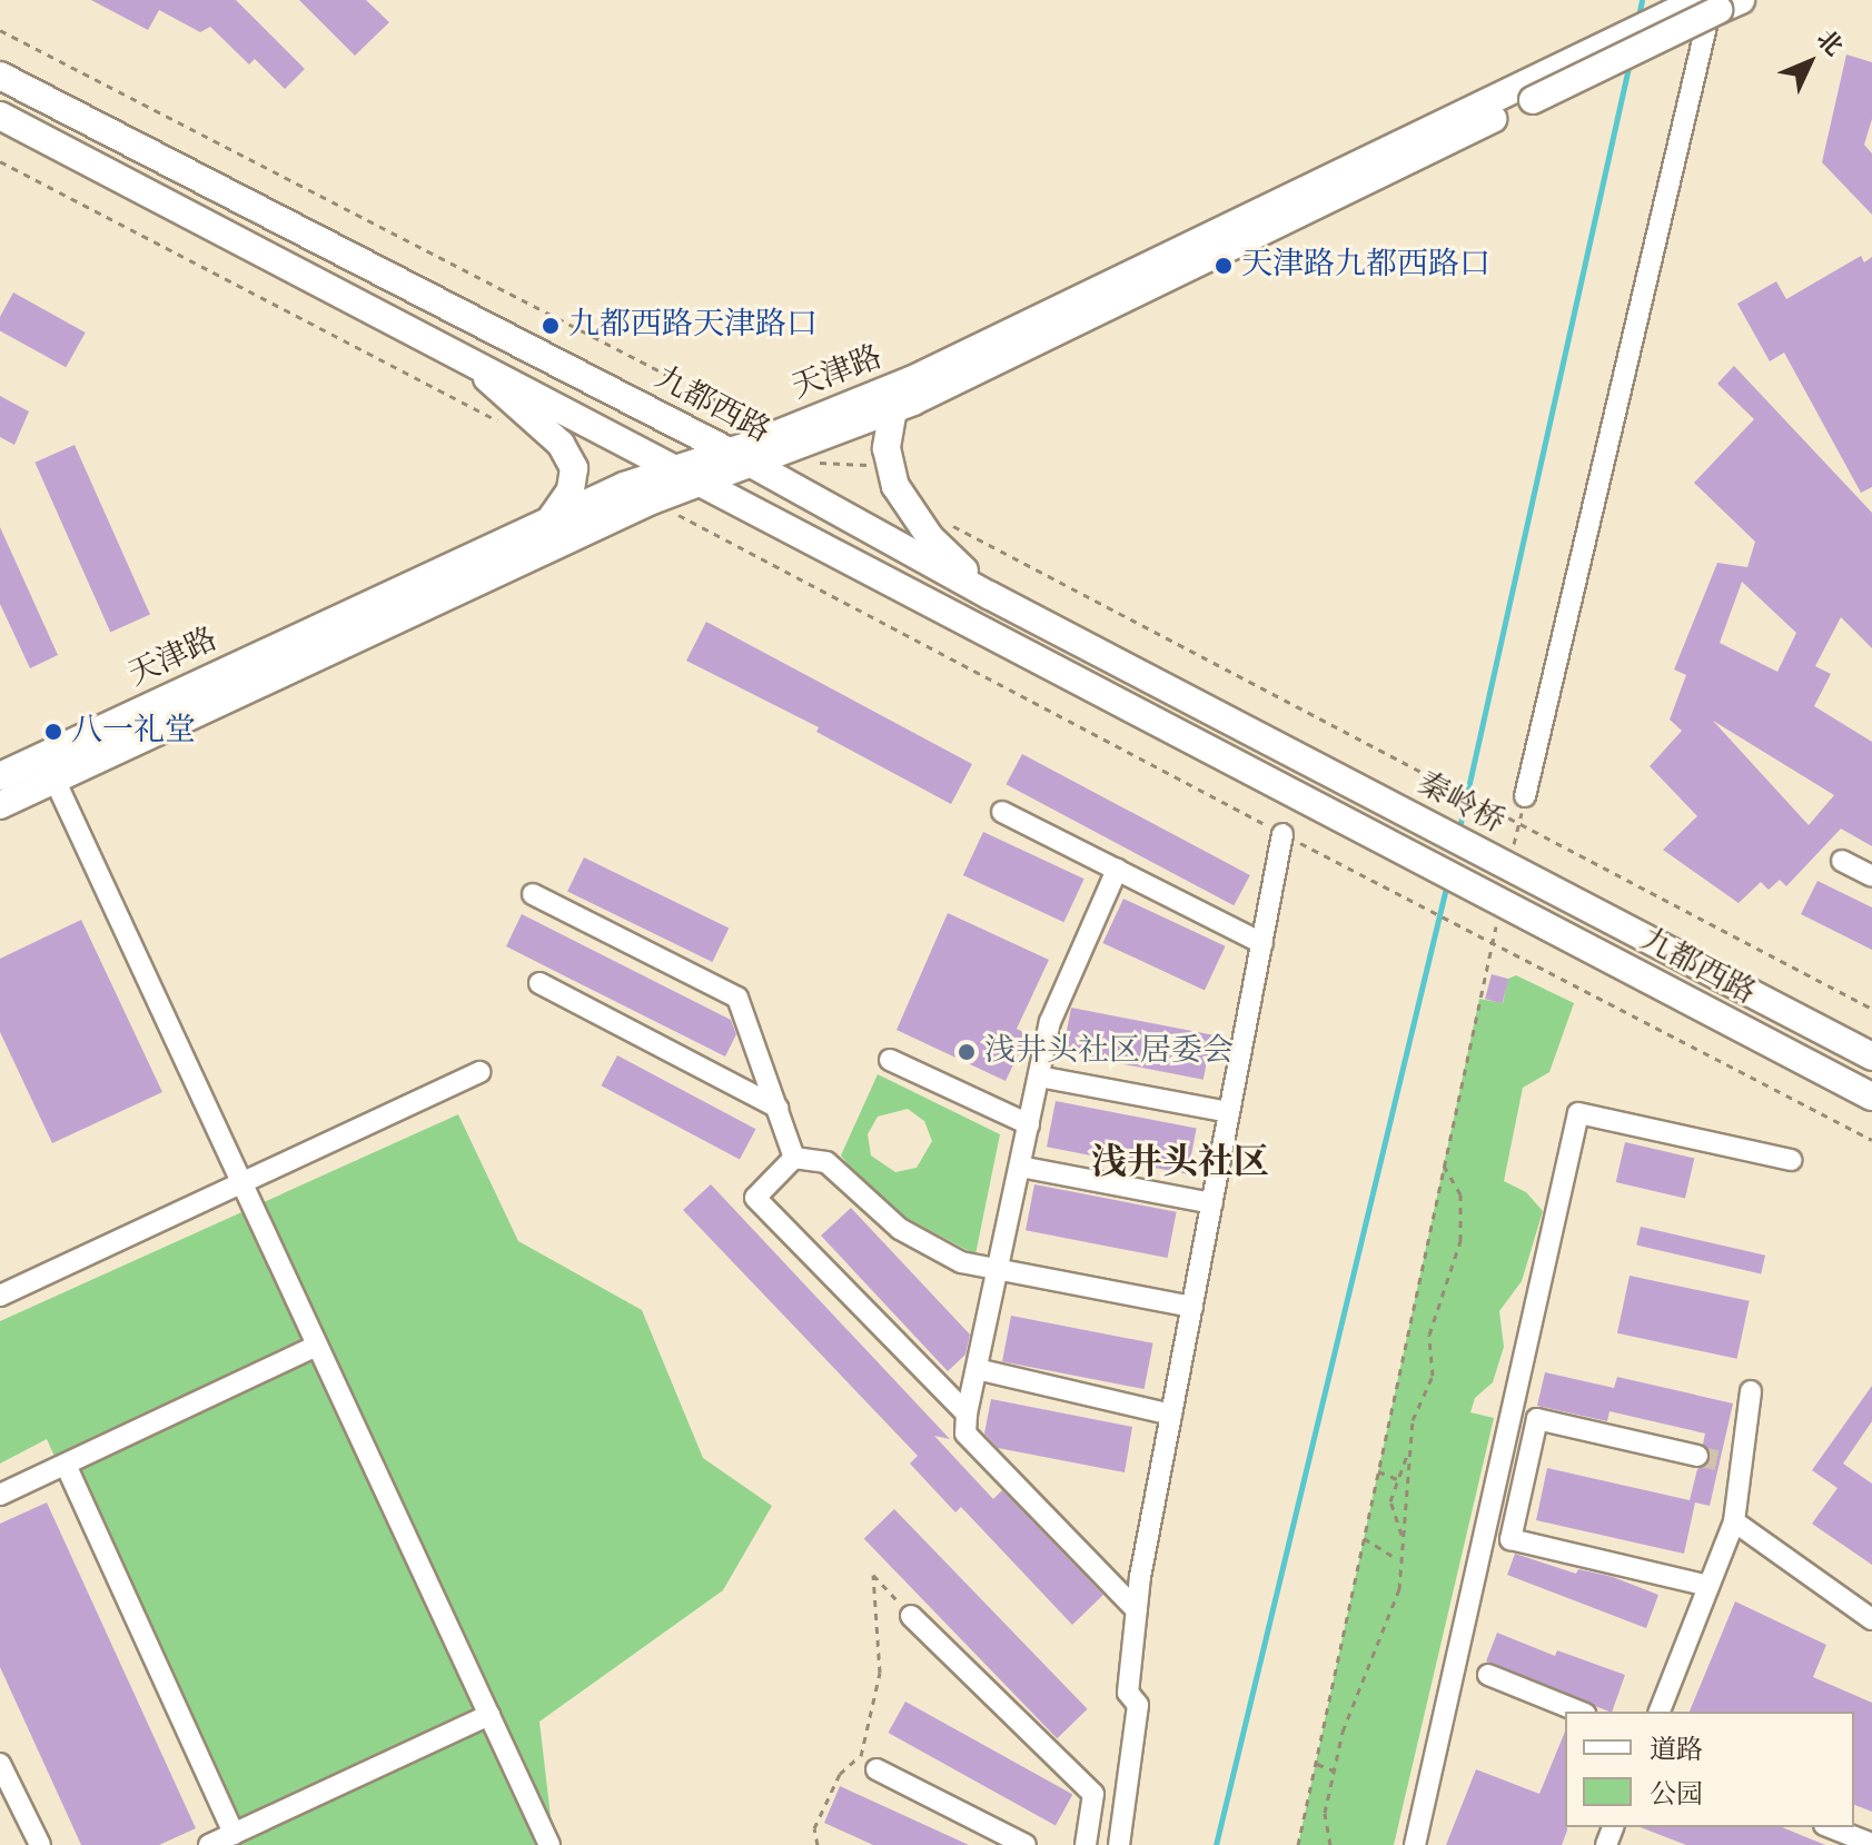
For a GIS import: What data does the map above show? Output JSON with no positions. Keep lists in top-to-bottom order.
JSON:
{
  "streets": {
    "main road": ["天津路", "九都西路", "秦岭桥"]
  },
  "crossings": [
    ["天津路", "九都西路"],
    ["九都西路", "秦岭桥"]
  ],
  "districts": ["浅井头社区"],
  "places": [
    "天津路九都西路口",
    "九都西路天津路口",
    "八一礼堂",
    "浅井头社区居委会"
  ],
  "legend": ["道路", "公园"],
  "north": "top right"
}
